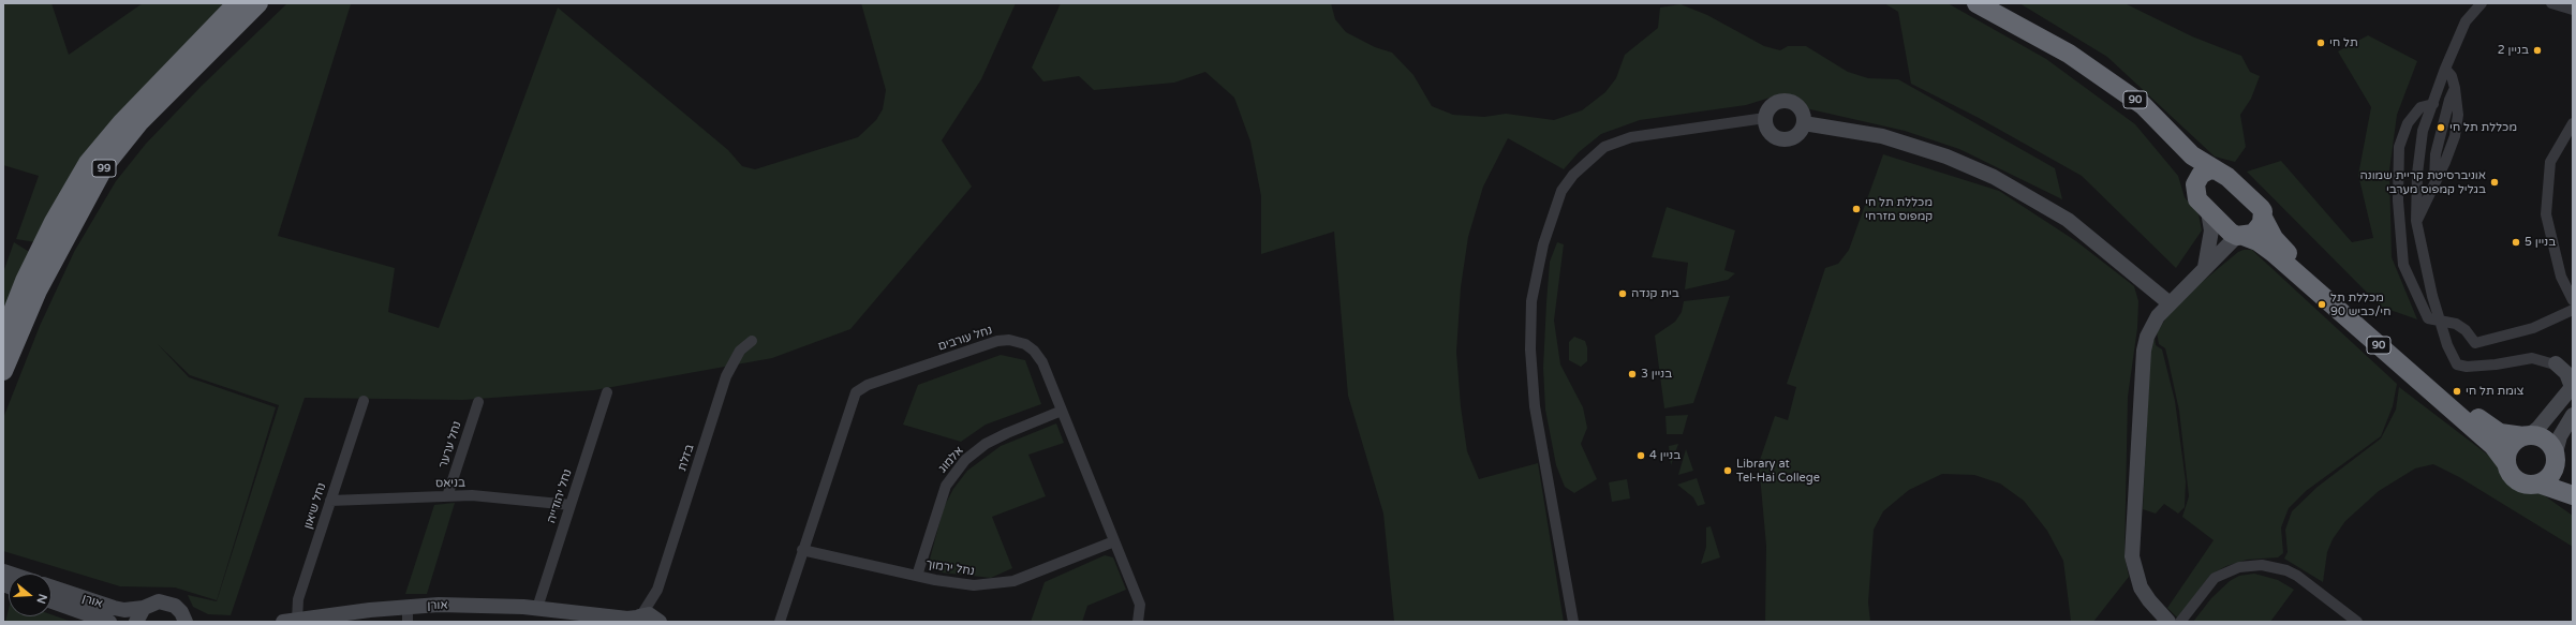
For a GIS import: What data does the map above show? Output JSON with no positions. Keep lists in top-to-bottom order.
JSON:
{
  "streets": {
    "highway": ["90", "99"],
    "street": [
      "נחל עורבים",
      "נחל ערער",
      "בזלת",
      "אלמוג",
      "בניאס",
      "נחל יהודייה",
      "נחל שיאון",
      "נחל ירמוך",
      "אורן"
    ]
  },
  "crossings": [
    ["נחל עורבים", "אלמוג"],
    ["נחל עורבים", "נחל ירמוך"],
    ["נחל ערער", "בניאס"],
    ["בזלת", "אורן"],
    ["אלמוג", "נחל ירמוך"],
    ["בניאס", "נחל יהודייה"],
    ["בניאס", "נחל שיאון"],
    ["נחל יהודייה", "אורן"],
    ["נחל שיאון", "אורן"]
  ],
  "places": [
    "תל חי",
    "בניין 2",
    "מכללת תל חי",
    "אוניברסיטת קריית שמונה בגליל קמפוס מערבי",
    "מכללת תל חי קמפוס מזרחי",
    "בניין 5",
    "בית קנדה",
    "מכללת תל חי/כביש 90",
    "בניין 3",
    "צומת תל חי",
    "בניין 4",
    "Library at Tel-Hai College"
  ],
  "north": "right"
}
